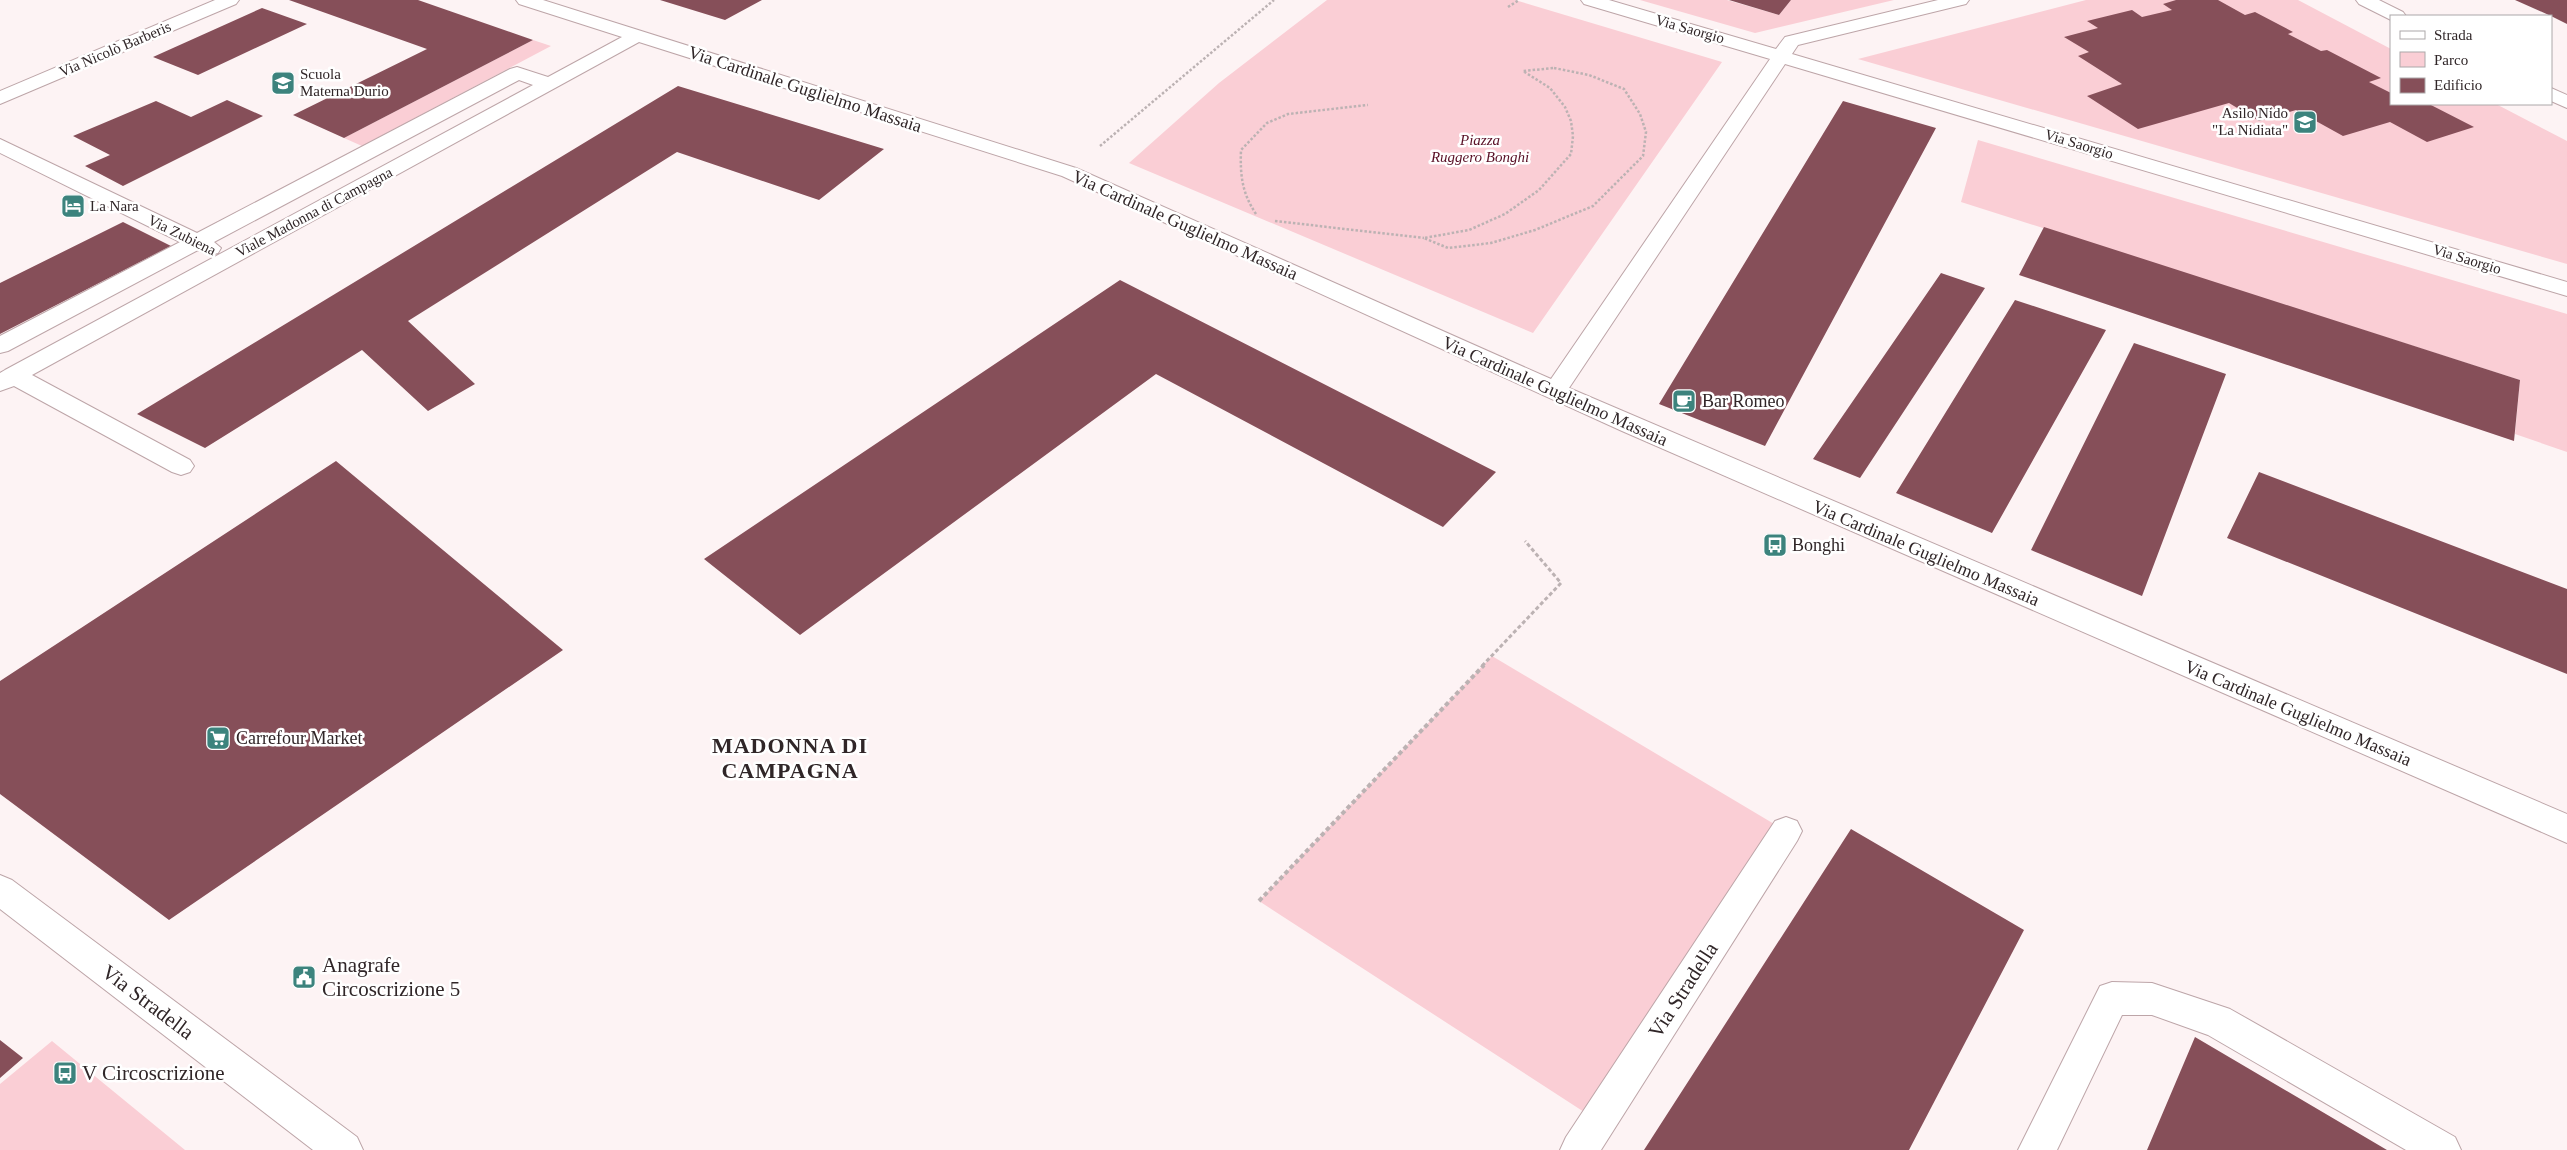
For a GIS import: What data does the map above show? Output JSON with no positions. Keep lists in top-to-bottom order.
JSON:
{
  "streets": {
    "street": [
      "Via Saorgio",
      "Via Nicolò Barberis",
      "Via Cardinale Guglielmo Massaia",
      "Viale Madonna di Campagna",
      "Via Zubiena",
      "Via Stradella"
    ]
  },
  "crossings": [
    ["Via Cardinale Guglielmo Massaia", "Viale Madonna di Campagna"],
    ["Viale Madonna di Campagna", "Via Zubiena"]
  ],
  "districts": ["MADONNA DI CAMPAGNA"],
  "parks": ["Piazza Ruggero Bonghi"],
  "places": {
    "school or university": ["Scuola Materna Durio", "Asilo Nido \"La Nidiata\""],
    "hotel": ["La Nara"],
    "cafe": ["Bar Romeo"],
    "bus stop": ["Bonghi", "V Circoscrizione"],
    "supermarket": ["Carrefour Market"],
    "public building": ["Anagrafe Circoscrizione 5"]
  },
  "legend": ["Strada", "Parco", "Edificio"]
}
